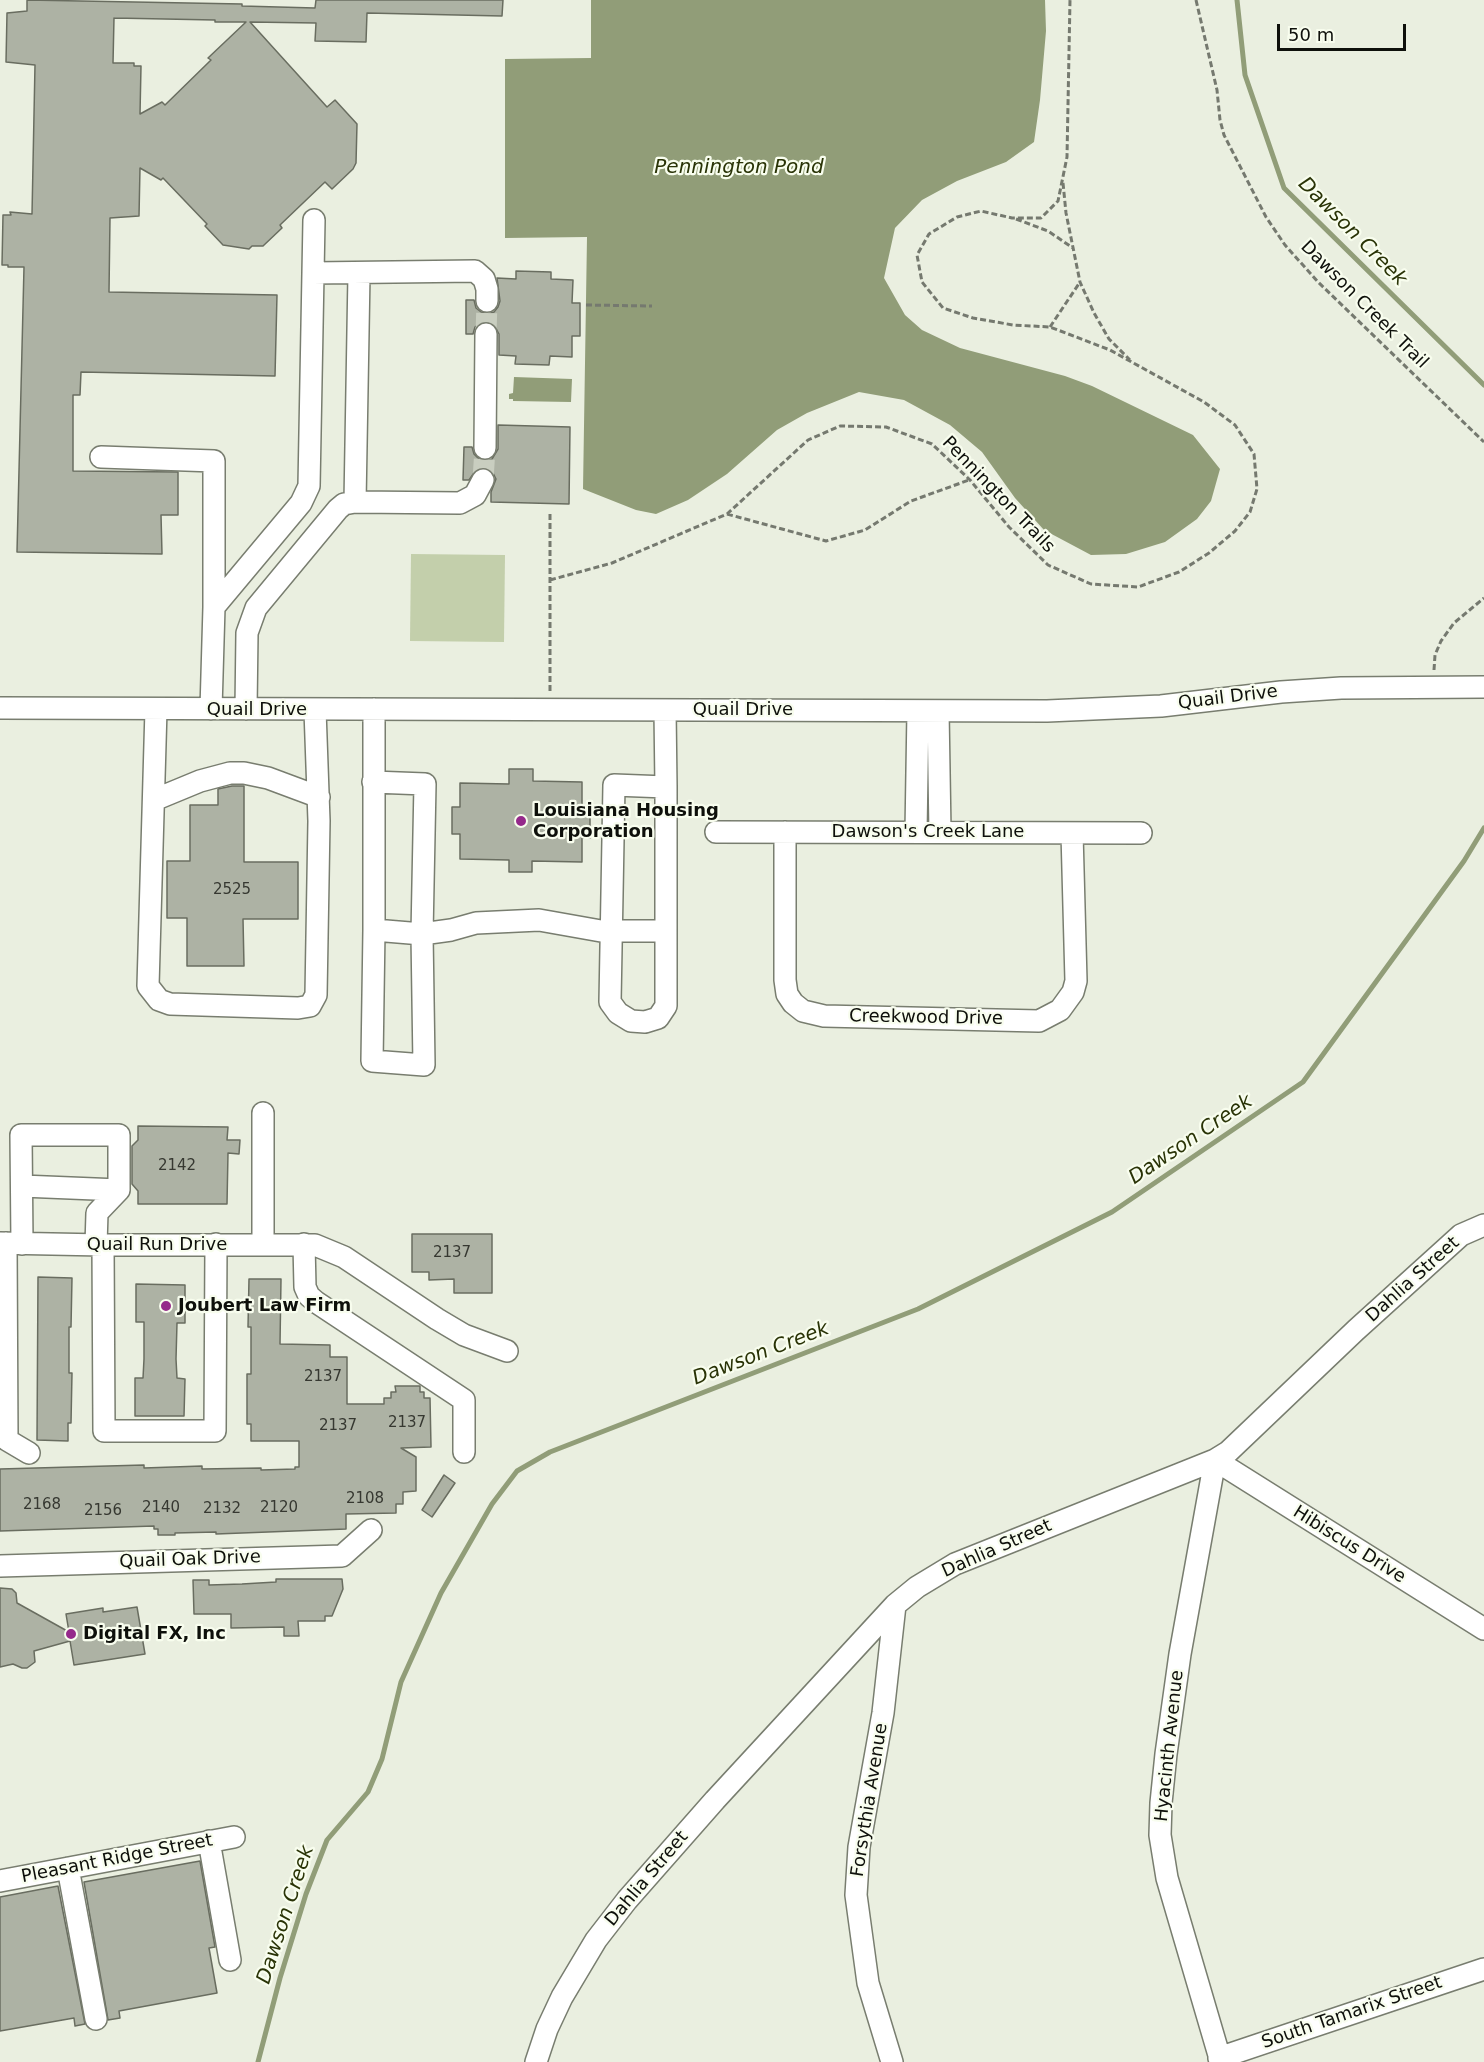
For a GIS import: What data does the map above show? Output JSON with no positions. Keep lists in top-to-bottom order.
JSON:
{
  "streets": {
    "street": [
      "Quail Drive",
      "Dawson's Creek Lane",
      "Creekwood Drive",
      "Quail Run Drive",
      "Dahlia Street",
      "Hibiscus Drive",
      "Quail Oak Drive",
      "Hyacinth Avenue",
      "Forsythia Avenue",
      "Pleasant Ridge Street",
      "South Tamarix Street"
    ],
    "path": ["Dawson Creek Trail", "Pennington Trails"]
  },
  "crossings": [
    ["Dawson's Creek Lane", "Creekwood Drive"],
    ["Dahlia Street", "Hibiscus Drive"],
    ["Dahlia Street", "Hyacinth Avenue"],
    ["Dahlia Street", "Forsythia Avenue"],
    ["Hibiscus Drive", "Hyacinth Avenue"],
    ["Hyacinth Avenue", "South Tamarix Street"]
  ],
  "water": ["Pennington Pond", "Dawson Creek"],
  "places": ["Louisiana Housing Corporation", "Joubert Law Firm", "Digital FX, Inc"],
  "house_numbers": [
    "2525",
    "2142",
    "2137",
    "2137",
    "2137",
    "2137",
    "2108",
    "2168",
    "2140",
    "2120",
    "2132",
    "2156"
  ],
  "scale_bar": "50 m"
}
